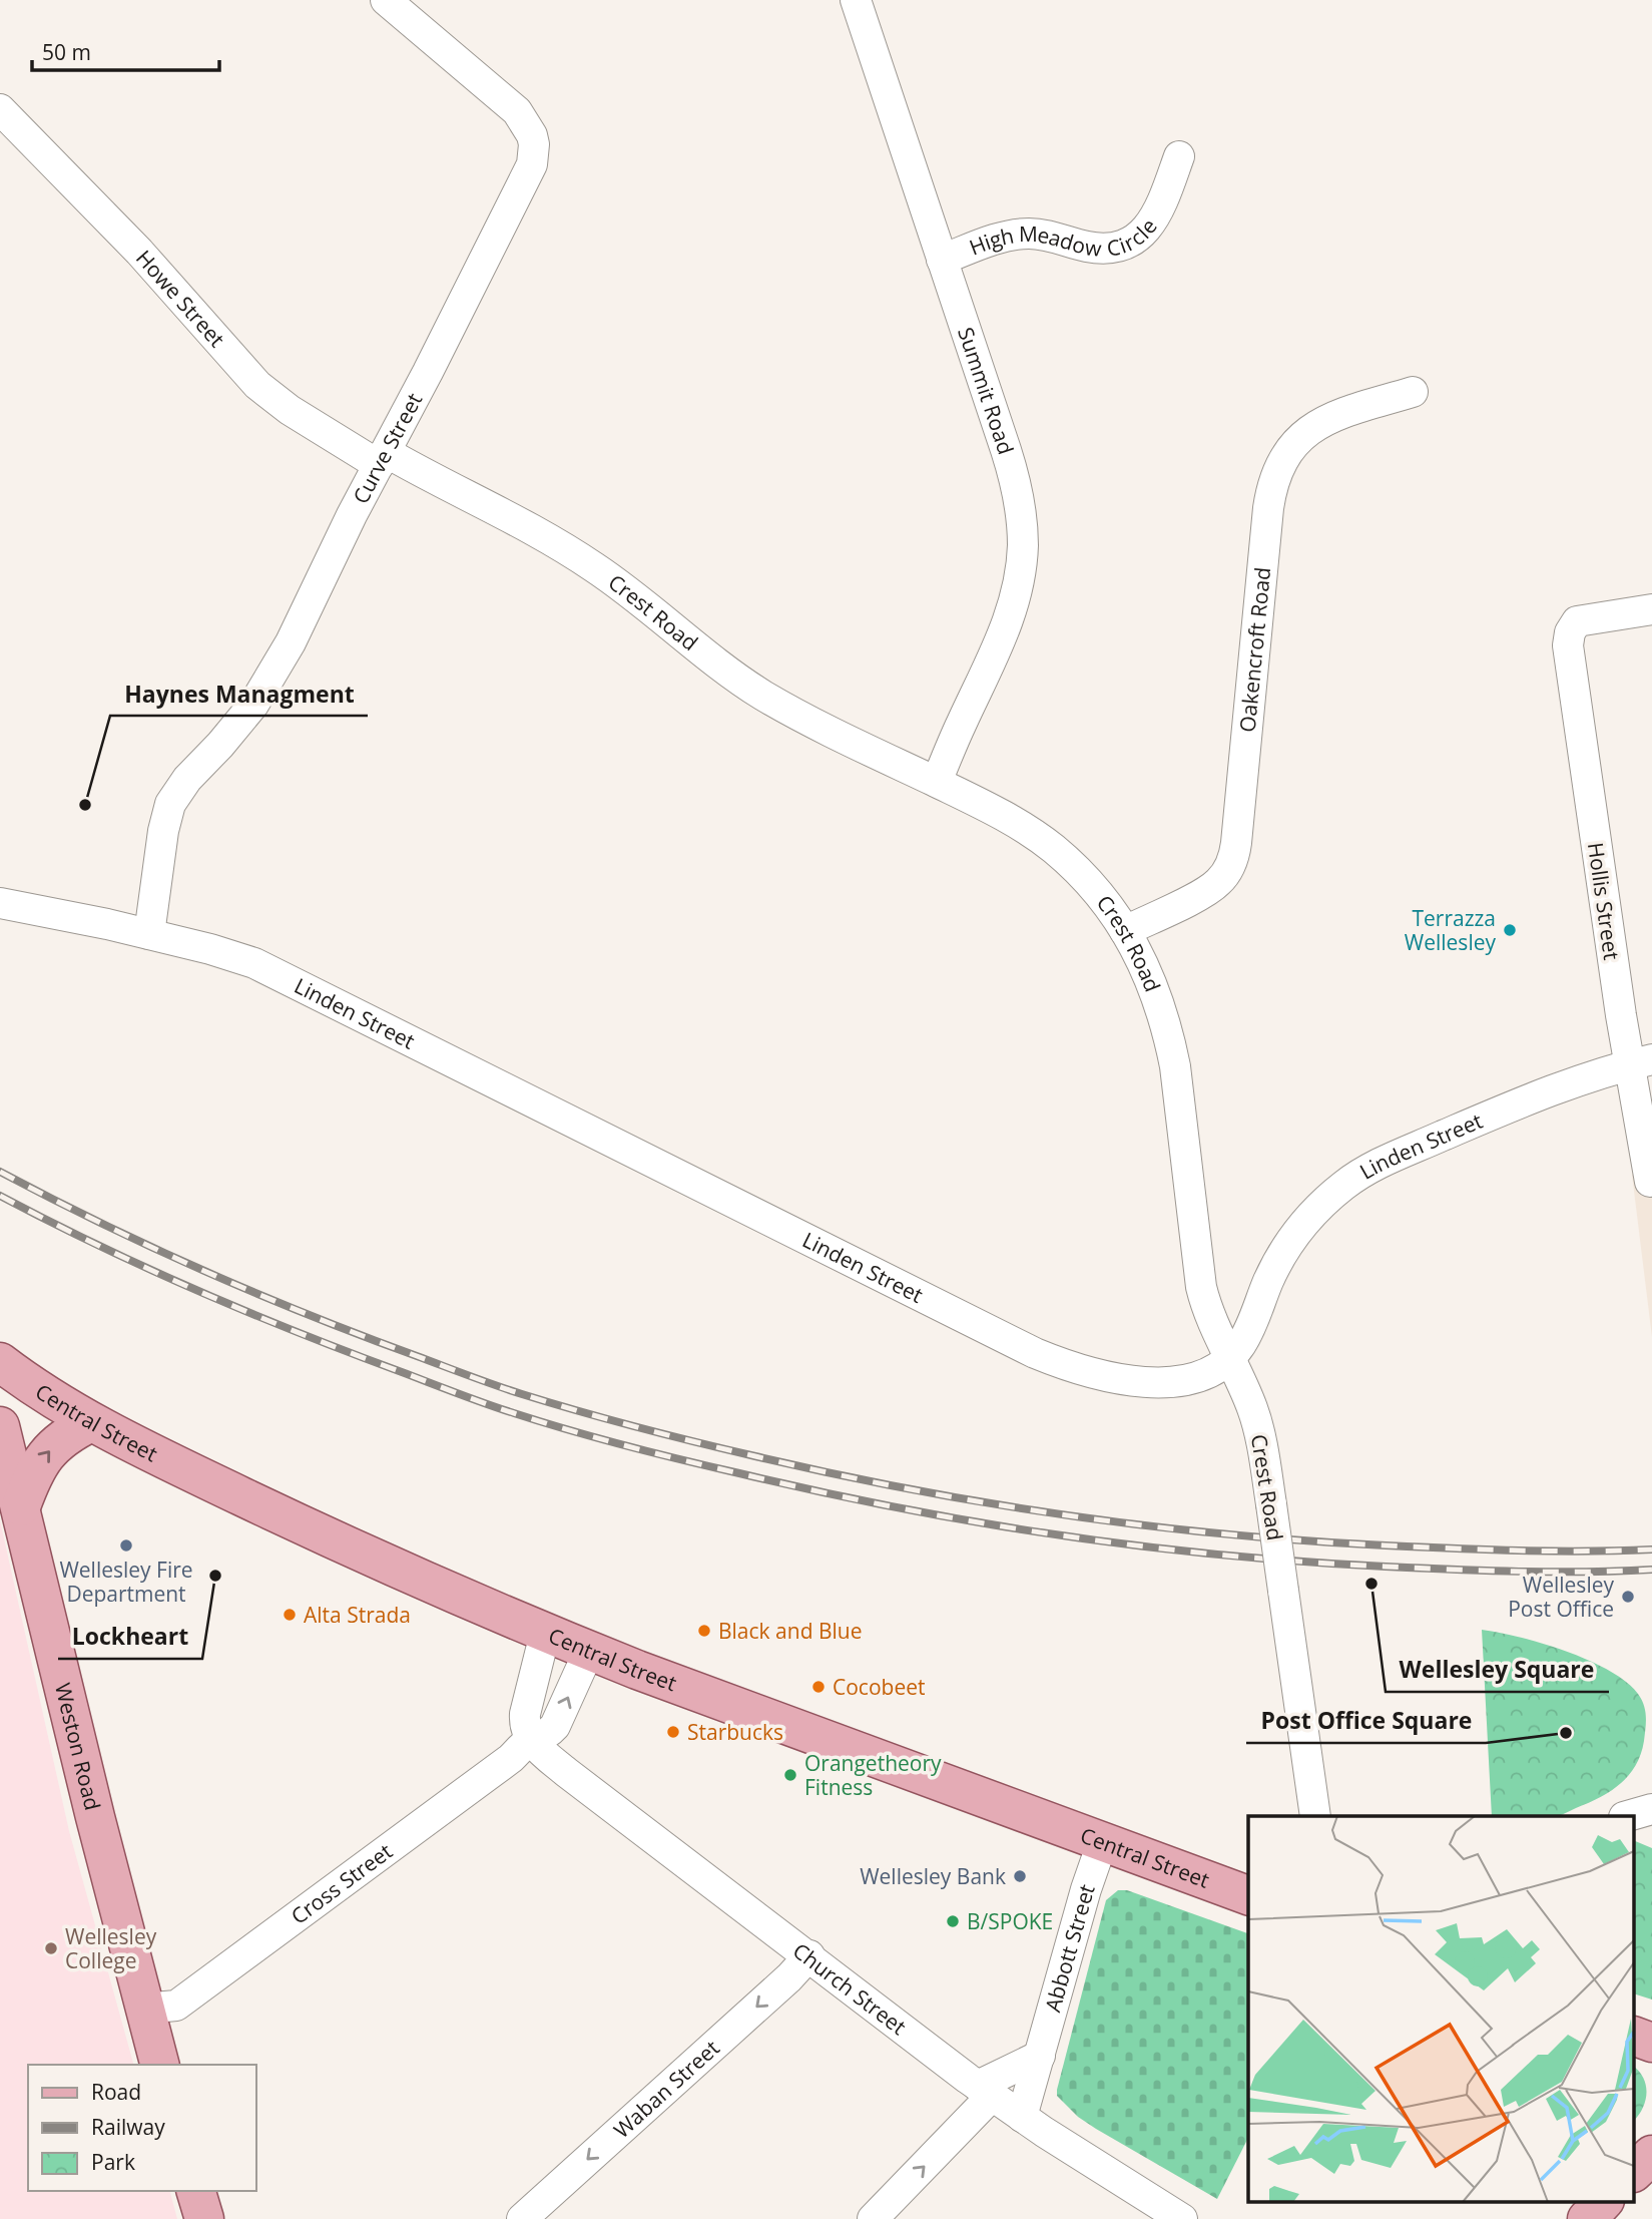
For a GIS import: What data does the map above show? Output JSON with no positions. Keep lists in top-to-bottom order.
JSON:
{
  "streets": {
    "main road": ["Central Street", "Weston Road"],
    "street": [
      "High Meadow Circle",
      "Howe Street",
      "Summit Road",
      "Curve Street",
      "Crest Road",
      "Oakencroft Road",
      "Hollis Street",
      "Linden Street",
      "Cross Street",
      "Abbott Street",
      "Church Street",
      "Waban Street"
    ]
  },
  "crossings": [
    ["High Meadow Circle", "Summit Road"],
    ["Howe Street", "Curve Street"],
    ["Howe Street", "Crest Road"],
    ["Summit Road", "Crest Road"],
    ["Curve Street", "Crest Road"],
    ["Curve Street", "Linden Street"],
    ["Crest Road", "Oakencroft Road"],
    ["Crest Road", "Linden Street"],
    ["Hollis Street", "Linden Street"],
    ["Central Street", "Cross Street"],
    ["Central Street", "Abbott Street"],
    ["Weston Road", "Cross Street"],
    ["Cross Street", "Church Street"],
    ["Abbott Street", "Church Street"],
    ["Church Street", "Waban Street"]
  ],
  "places": [
    "Haynes Managment",
    "Terrazza Wellesley",
    "Wellesley Fire Department",
    "Lockheart",
    "Wellesley Square",
    "Wellesley Post Office",
    "Alta Strada",
    "Black and Blue",
    "Cocobeet",
    "Starbucks",
    "Post Office Square",
    "Orangetheory Fitness",
    "Wellesley Bank",
    "B/SPOKE",
    "Wellesley College"
  ],
  "legend": ["Road", "Railway", "Park"],
  "scale_bar": "50 m"
}
